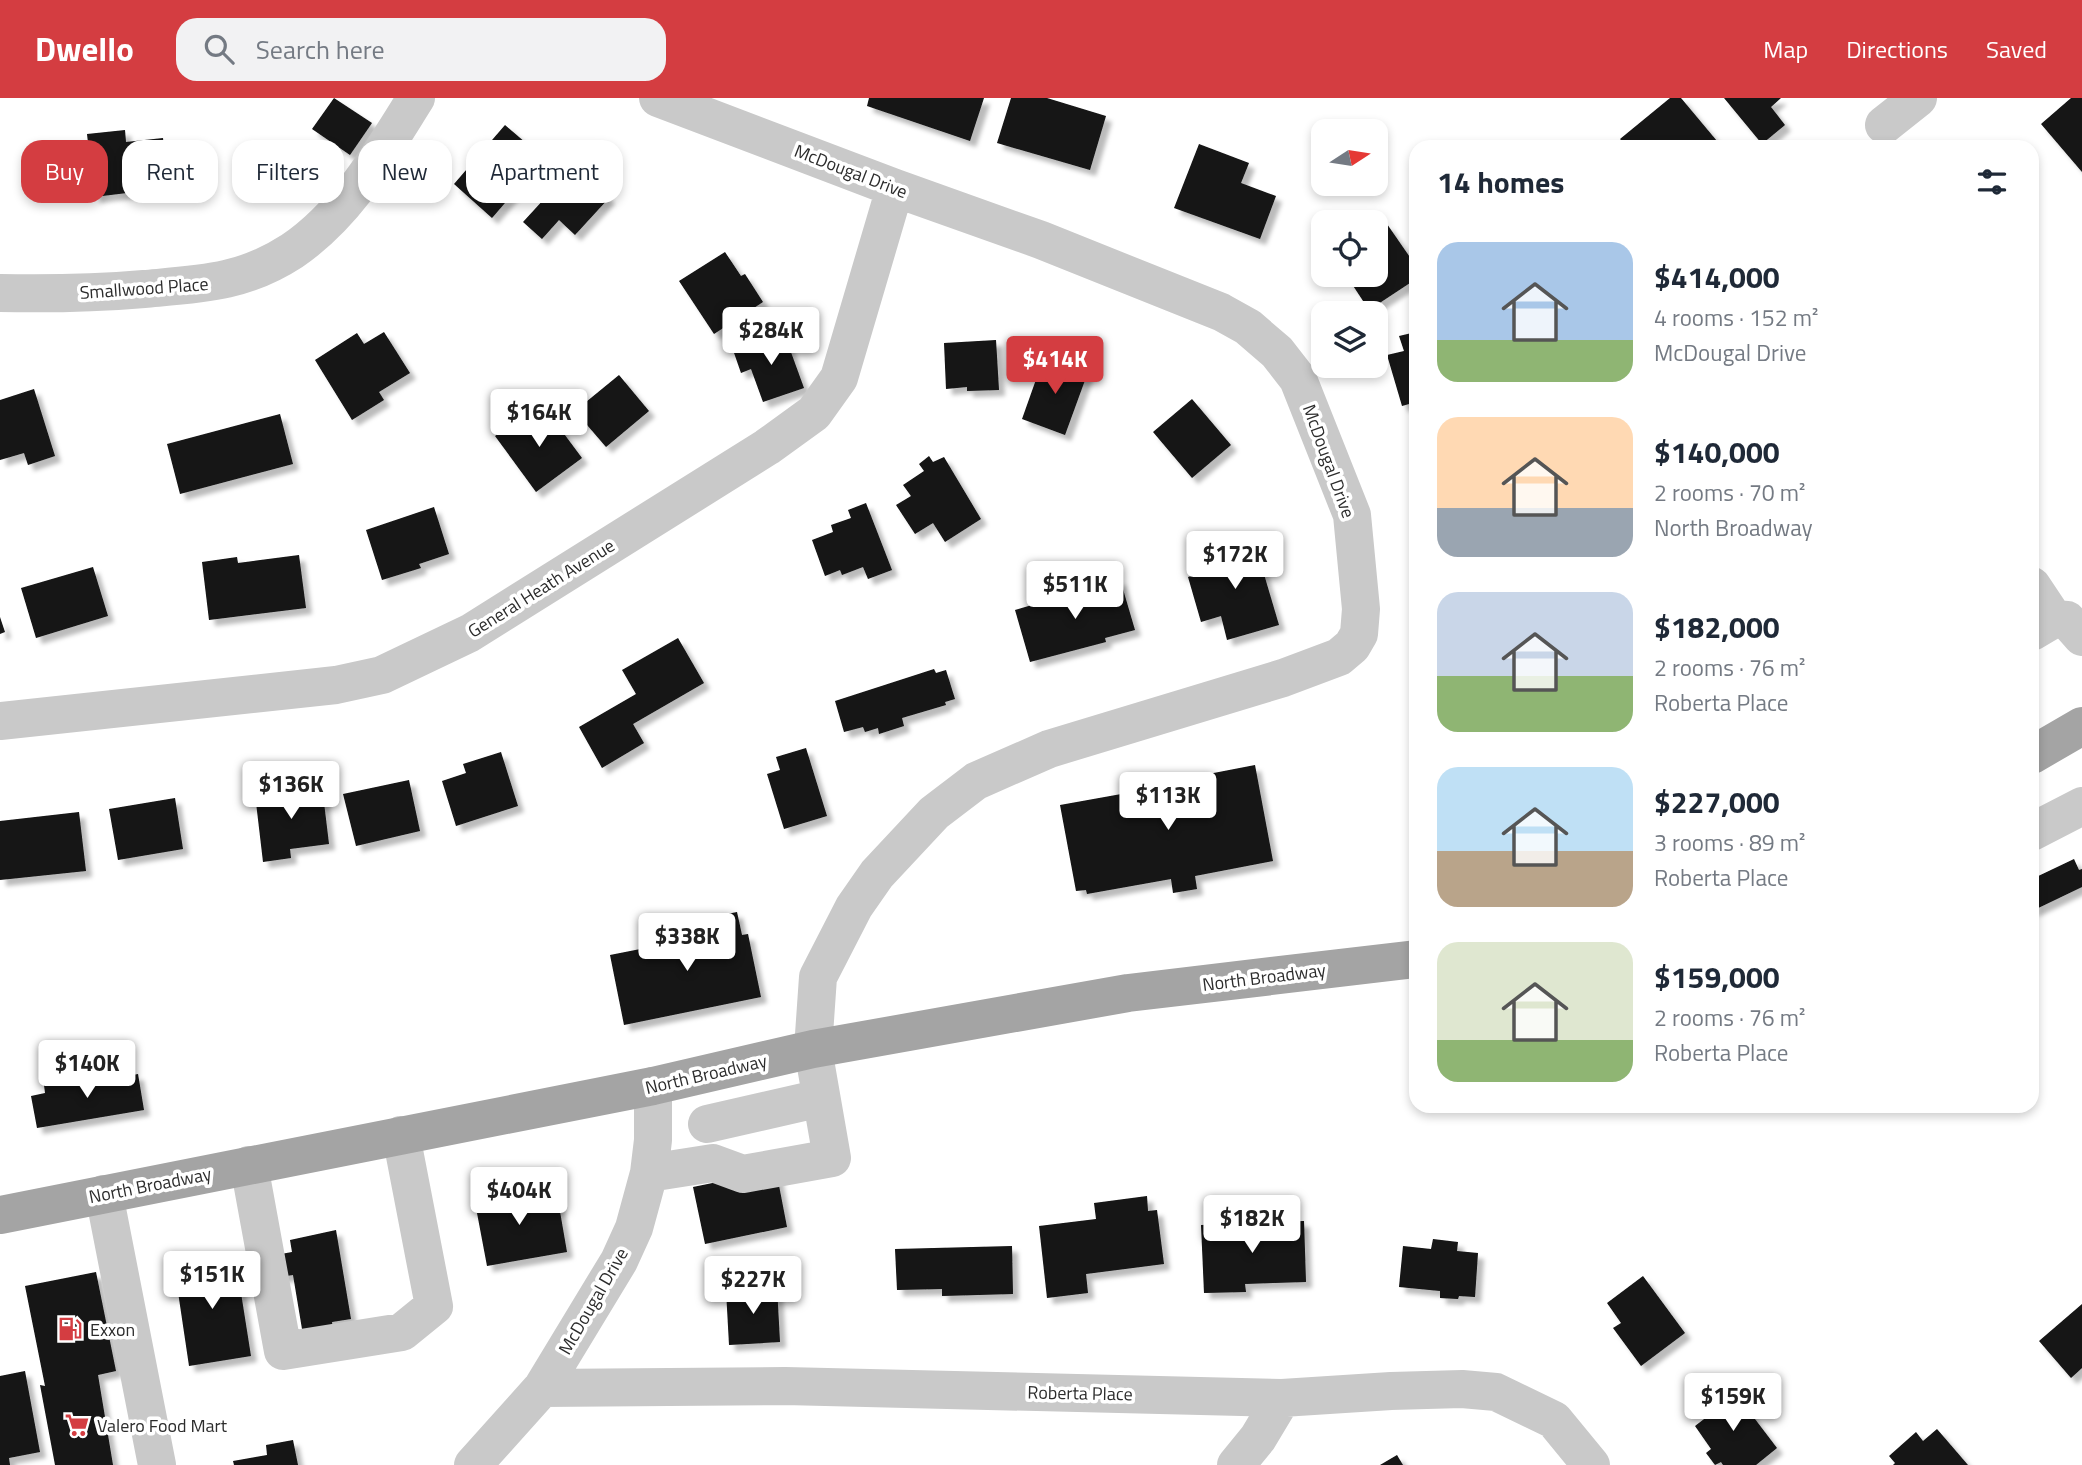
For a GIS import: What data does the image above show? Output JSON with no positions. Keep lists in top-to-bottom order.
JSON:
{
  "streets": {
    "main road": ["North Broadway"],
    "street": [
      "McDougal Drive",
      "Smallwood Place",
      "General Heath Avenue",
      "Roberta Place"
    ]
  },
  "crossings": [
    ["McDougal Drive", "General Heath Avenue"],
    ["McDougal Drive", "North Broadway"],
    ["McDougal Drive", "Roberta Place"]
  ],
  "places": {
    "fuel station": ["Exxon"],
    "supermarket": ["Valero Food Mart"]
  },
  "north": "right",
  "page": {
    "header": "Dwello",
    "search": "Search here",
    "nav": ["Map", "Directions", "Saved"],
    "chip": [
      "Buy",
      "Rent",
      "Filters",
      "New",
      "Apartment"
    ],
    "heading": "14 homes",
    "list": [
      {
        "name": "$414,000",
        "note": "4 rooms · 152 m² · McDougal Drive"
      },
      {
        "name": "$140,000",
        "note": "2 rooms · 70 m² · North Broadway"
      },
      {
        "name": "$182,000",
        "note": "2 rooms · 76 m² · Roberta Place"
      },
      {
        "name": "$227,000",
        "note": "3 rooms · 89 m² · Roberta Place"
      },
      {
        "name": "$159,000",
        "note": "2 rooms · 76 m² · Roberta Place"
      }
    ],
    "price": [
      "$284K",
      "$414K",
      "$164K",
      "$172K",
      "$511K",
      "$136K",
      "$113K",
      "$338K",
      "$140K",
      "$404K",
      "$182K",
      "$151K",
      "$227K",
      "$159K"
    ]
  }
}
